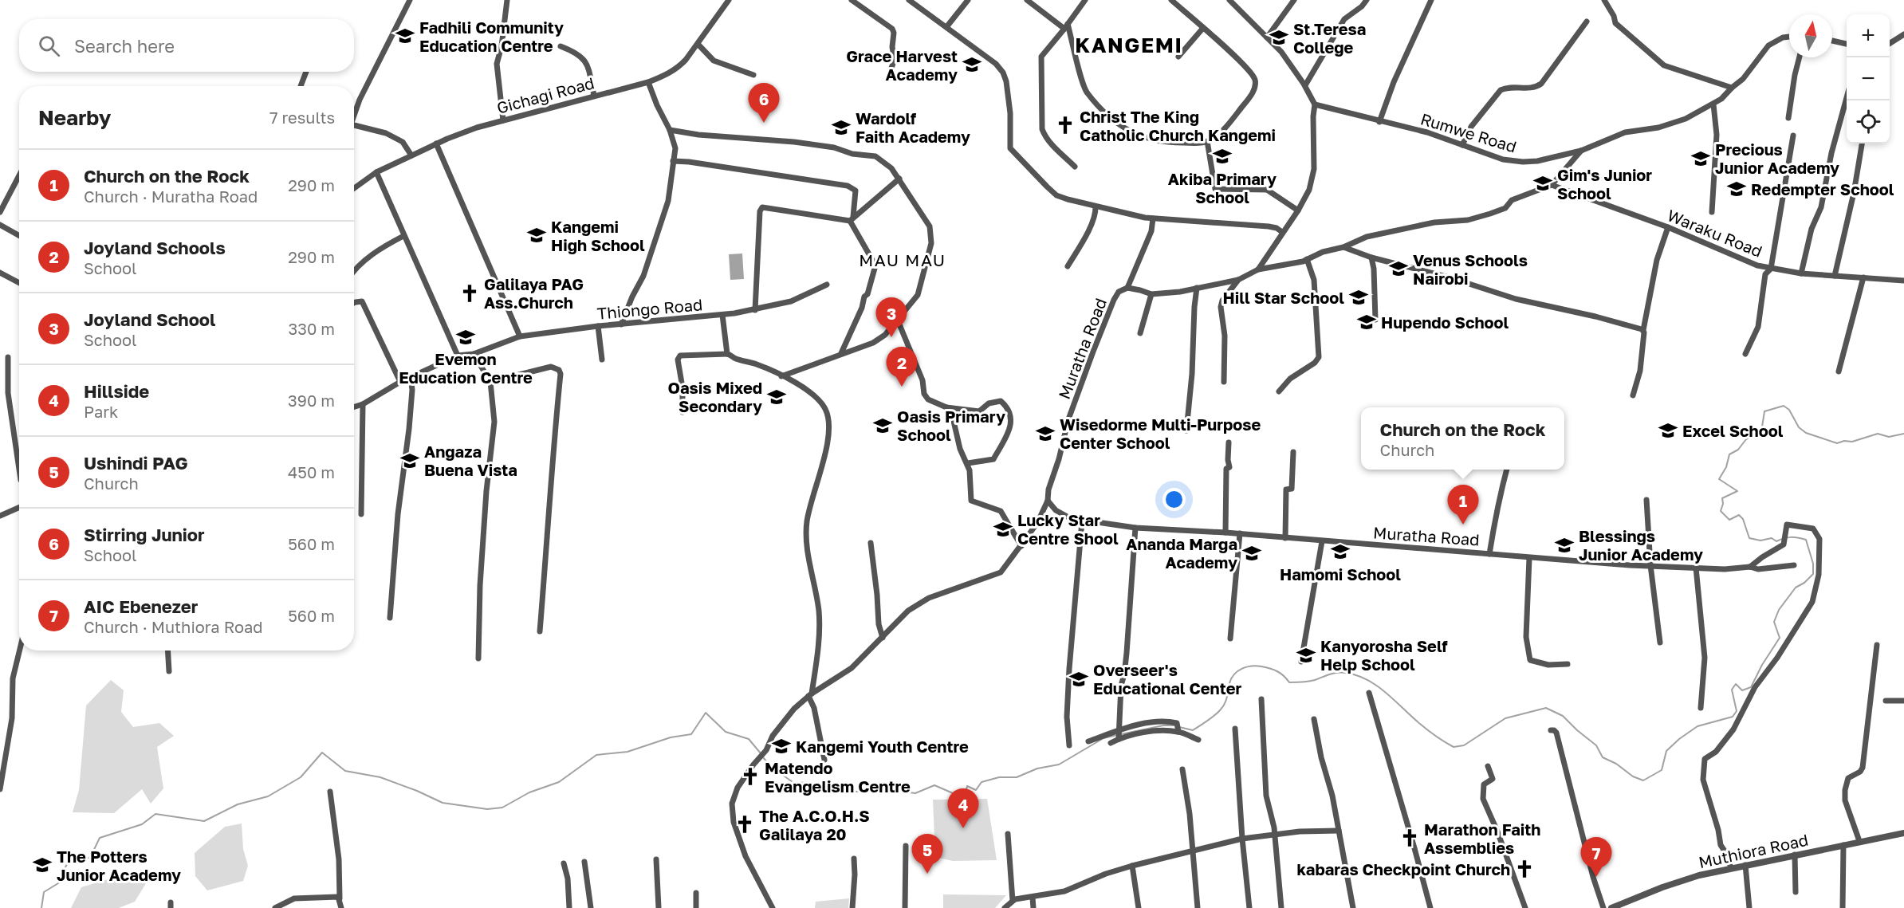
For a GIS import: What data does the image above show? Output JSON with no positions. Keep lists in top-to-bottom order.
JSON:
{
  "streets": {
    "street": [
      "Gichagi Road",
      "Rumwe Road",
      "Waraku Road",
      "Thiongo Road",
      "Muratha Road",
      "Muthiora Road"
    ]
  },
  "crossings": [
    ["Rumwe Road", "Muratha Road"]
  ],
  "districts": ["KANGEMI", "MAU MAU"],
  "places": {
    "school or university": [
      "Fadhili Community Education Centre",
      "St.Teresa College",
      "Grace Harvest Academy",
      "Wardolf Faith Academy",
      "Akiba Primary School",
      "Precious Junior Academy",
      "Gim's Junior School",
      "Redempter School",
      "Kangemi High School",
      "Venus Schools Nairobi",
      "Hill Star School",
      "Hupendo School",
      "Evemon Education Centre",
      "Oasis Mixed Secondary",
      "Oasis Primary School",
      "Excel School",
      "Wisedorme Multi-Purpose Center School",
      "Angaza Buena Vista",
      "Lucky Star Centre Shool",
      "Blessings Junior Academy",
      "Hamomi School",
      "Ananda Marga Academy",
      "Kanyorosha Self Help School",
      "Overseer's Educational Center",
      "Kangemi Youth Centre",
      "The Potters Junior Academy"
    ],
    "church": [
      "Christ The King Catholic Church Kangemi",
      "Galilaya PAG Ass.Church",
      "Matendo Evangelism Centre",
      "The A.C.O.H.S Galilaya 20",
      "Marathon Faith Assemblies",
      "kabaras Checkpoint Church"
    ]
  },
  "north": "top",
  "page": {
    "map_buttons": ["+", "−"],
    "search": "Search here",
    "pins": [
      "6",
      "3",
      "2",
      "1",
      "4",
      "5",
      "7"
    ],
    "heading": ["Nearby", "7 results"],
    "list": [
      {
        "mark": "1",
        "name": "Church on the Rock",
        "note": "Church · Muratha Road",
        "value": "290 m"
      },
      {
        "mark": "2",
        "name": "Joyland Schools",
        "note": "School",
        "value": "290 m"
      },
      {
        "mark": "3",
        "name": "Joyland School",
        "note": "School",
        "value": "330 m"
      },
      {
        "mark": "4",
        "name": "Hillside",
        "note": "Park",
        "value": "390 m"
      },
      {
        "mark": "5",
        "name": "Ushindi PAG",
        "note": "Church",
        "value": "450 m"
      },
      {
        "mark": "6",
        "name": "Stirring Junior",
        "note": "School",
        "value": "560 m"
      },
      {
        "mark": "7",
        "name": "AIC Ebenezer",
        "note": "Church · Muthiora Road",
        "value": "560 m"
      }
    ],
    "popup": ["Church on the Rock", "Church"]
  }
}
